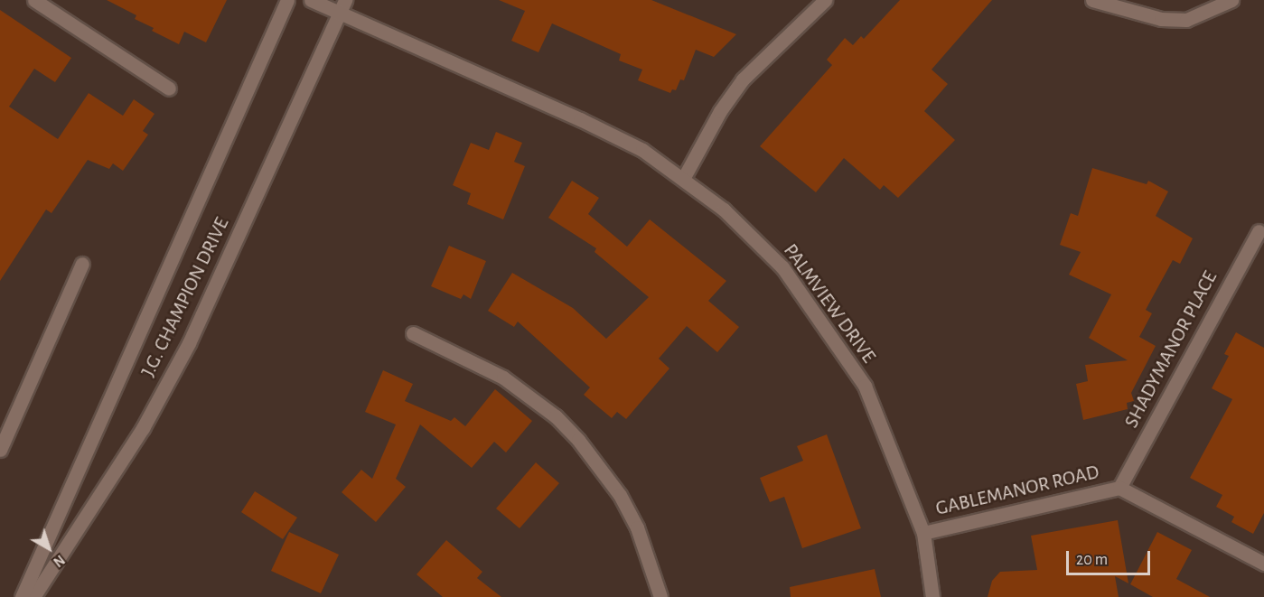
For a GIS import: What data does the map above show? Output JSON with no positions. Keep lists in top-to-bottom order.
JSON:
{
  "streets": {
    "street": [
      "J.G. CHAMPION DRIVE",
      "PALMVIEW DRIVE",
      "SHADYMANOR PLACE",
      "GABLEMANOR ROAD"
    ]
  },
  "crossings": [
    ["J.G. CHAMPION DRIVE", "PALMVIEW DRIVE"],
    ["PALMVIEW DRIVE", "GABLEMANOR ROAD"],
    ["SHADYMANOR PLACE", "GABLEMANOR ROAD"]
  ],
  "scale_bar": "20 m",
  "north": "bottom right"
}
